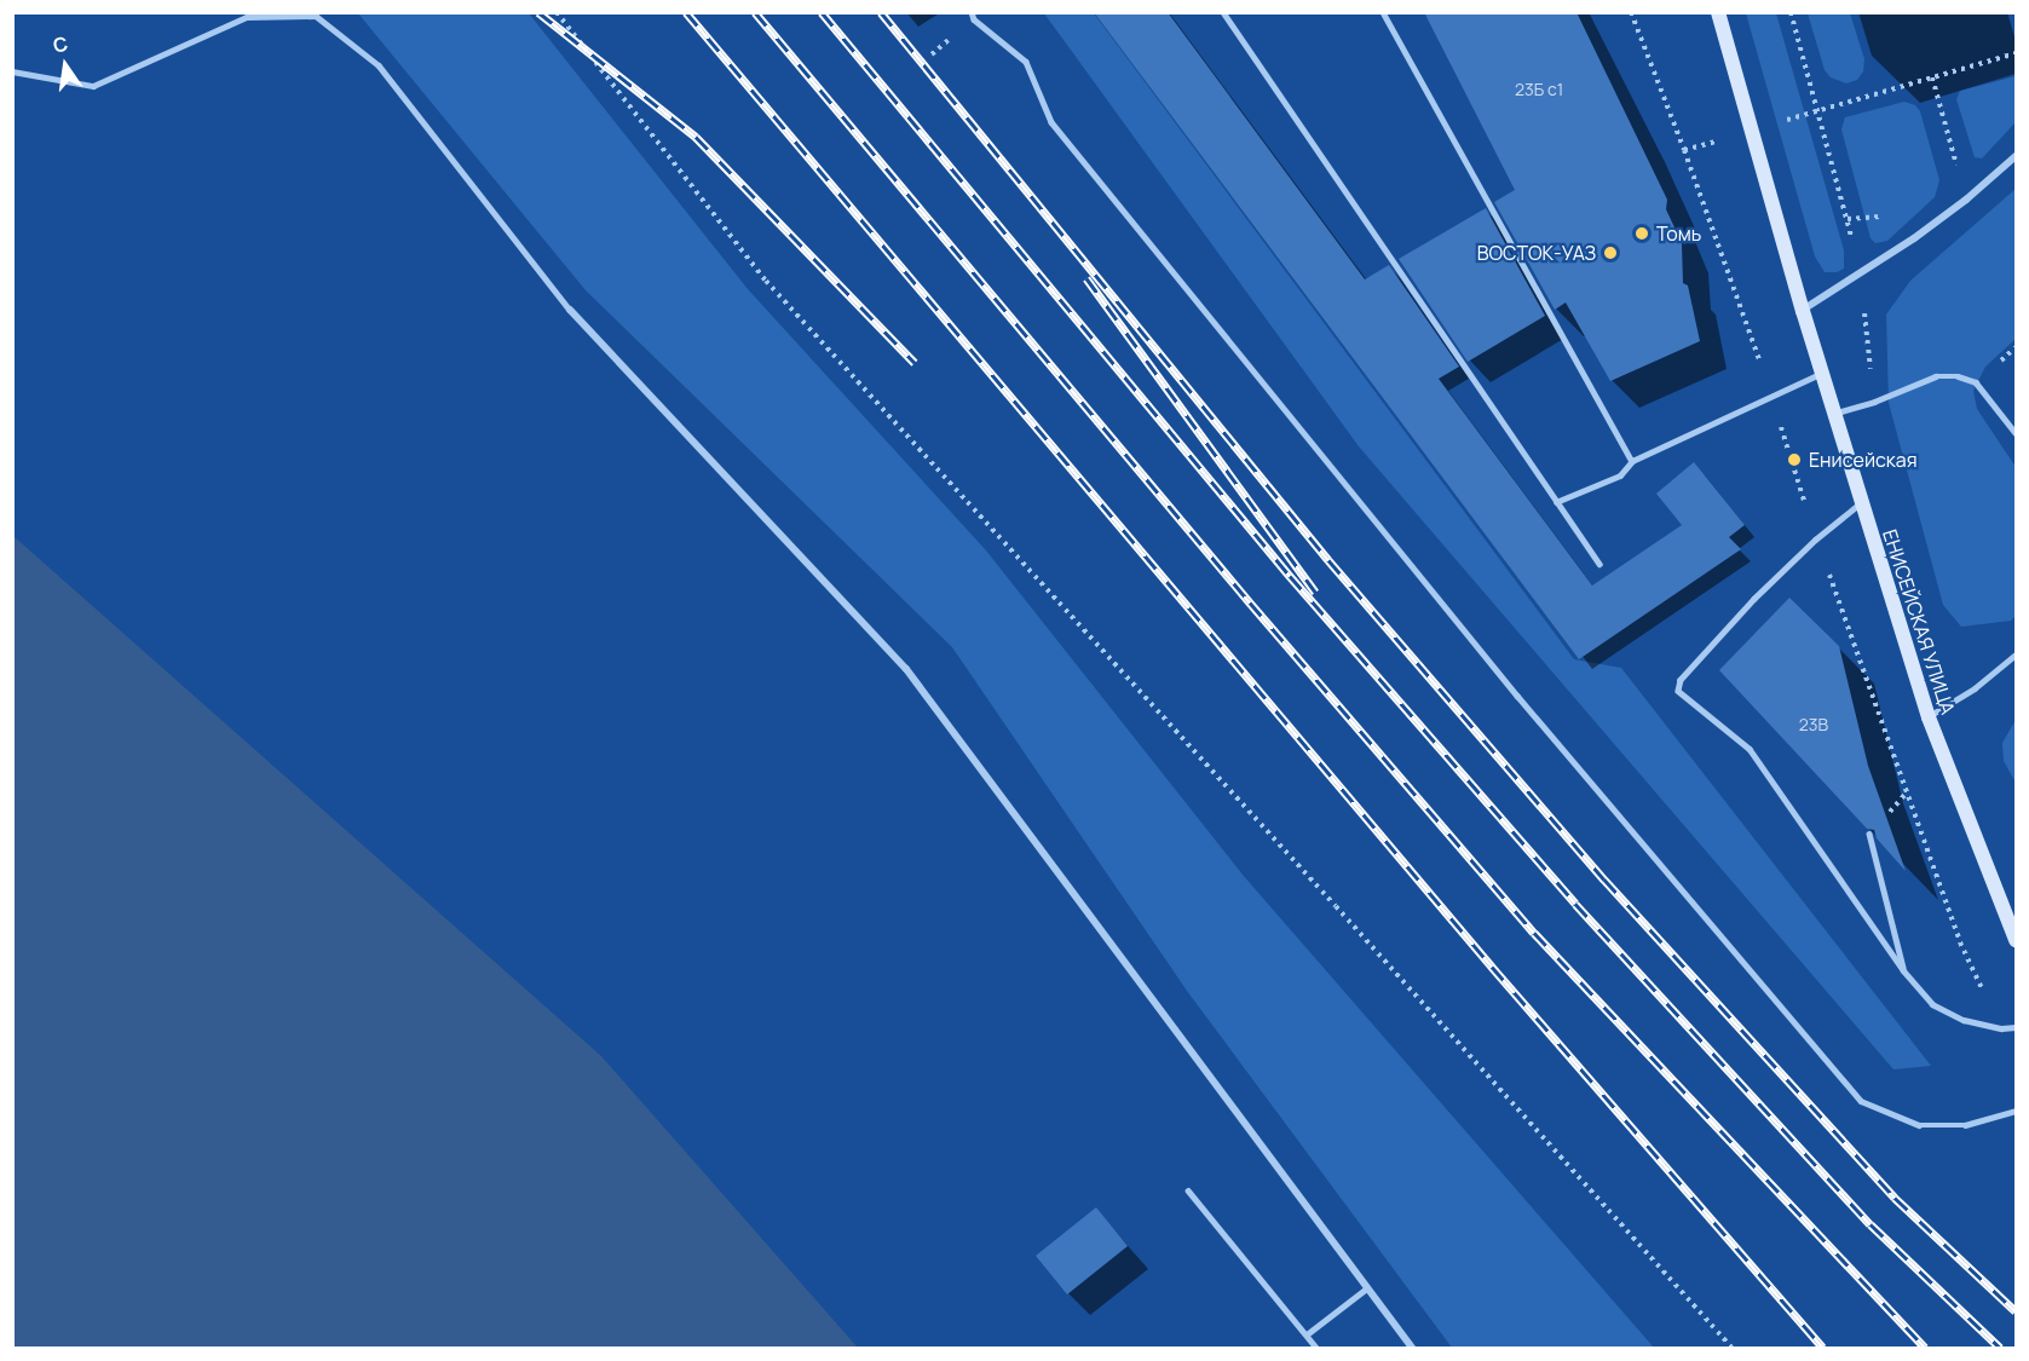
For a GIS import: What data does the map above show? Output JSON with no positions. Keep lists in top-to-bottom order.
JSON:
{
  "streets": {
    "main road": ["ЕНИСЕЙСКАЯ УЛИЦА"]
  },
  "places": ["Томь", "ВОСТОК-УАЗ", "Енисейская"],
  "house_numbers": ["23Б с1", "23В"],
  "north": "top"
}
